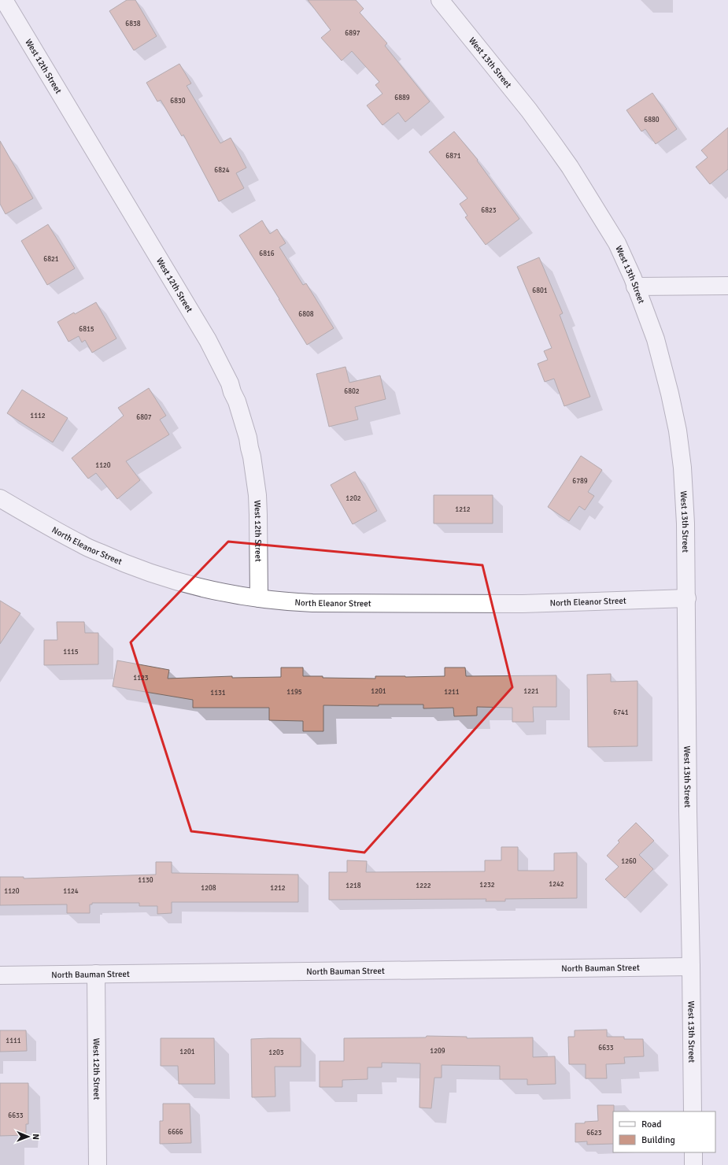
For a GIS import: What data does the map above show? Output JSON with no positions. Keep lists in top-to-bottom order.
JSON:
{
  "streets": {
    "street": [
      "West 13th Street",
      "West 12th Street",
      "North Eleanor Street",
      "North Bauman Street"
    ]
  },
  "crossings": [
    ["West 13th Street", "North Eleanor Street"],
    ["West 13th Street", "North Bauman Street"],
    ["West 12th Street", "North Eleanor Street"],
    ["West 12th Street", "North Bauman Street"]
  ],
  "house_numbers": [
    "6838",
    "6897",
    "6889",
    "6830",
    "6880",
    "6871",
    "6824",
    "6823",
    "6816",
    "6821",
    "6801",
    "6808",
    "6815",
    "6802",
    "1112",
    "6807",
    "1120",
    "6789",
    "1202",
    "1212",
    "1115",
    "1123",
    "1201",
    "1221",
    "1195",
    "1211",
    "1131",
    "6741",
    "1260",
    "1130",
    "1242",
    "1232",
    "1218",
    "1222",
    "1208",
    "1212",
    "1120",
    "1124",
    "1111",
    "6633",
    "1209",
    "1201",
    "1203",
    "6633",
    "6666",
    "6623"
  ],
  "legend": ["Road", "Building"],
  "north": "right"
}
